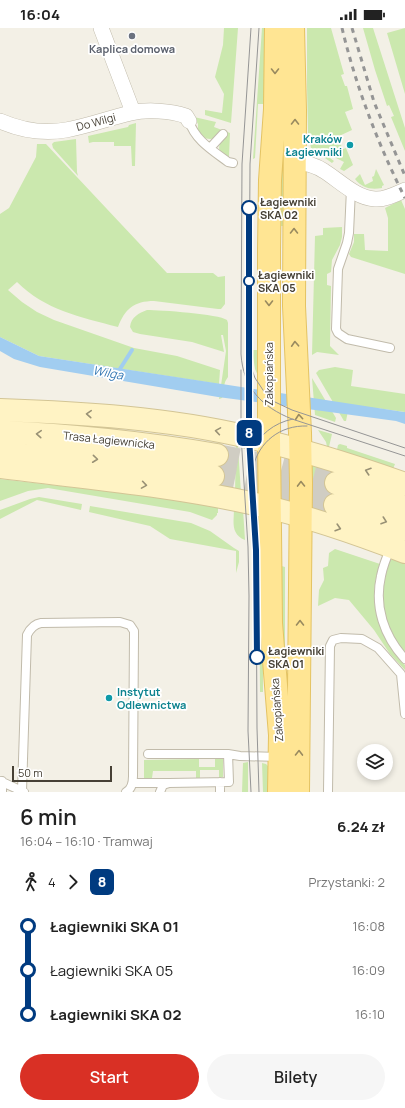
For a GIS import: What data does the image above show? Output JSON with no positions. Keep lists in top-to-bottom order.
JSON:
{
  "streets": {
    "main road": ["Zakopiańska", "Trasa Łagiewnicka"],
    "street": ["Do Wilgi"]
  },
  "water": ["Wilga"],
  "places": [
    "Kaplica domowa",
    "Kraków Łagiewniki",
    "Łagiewniki SKA 02",
    "Łagiewniki SKA 05",
    "Łagiewniki SKA 01",
    "Instytut Odlewnictwa"
  ],
  "lines": ["tram line 8"],
  "scale_bar": "50 m",
  "page": {
    "status": "16:04",
    "on_map": "8",
    "scale": "50 m",
    "heading": ["6 min", "16:04 – 16:10 · Tramwaj", "6.24 zł"],
    "legs": ["4", "8", "Przystanki: 2"],
    "list": [
      {
        "name": "Łagiewniki SKA 01",
        "value": "16:08"
      },
      {
        "name": "Łagiewniki SKA 05",
        "value": "16:09"
      },
      {
        "name": "Łagiewniki SKA 02",
        "value": "16:10"
      }
    ],
    "buttons": ["Start", "Bilety"]
  }
}
